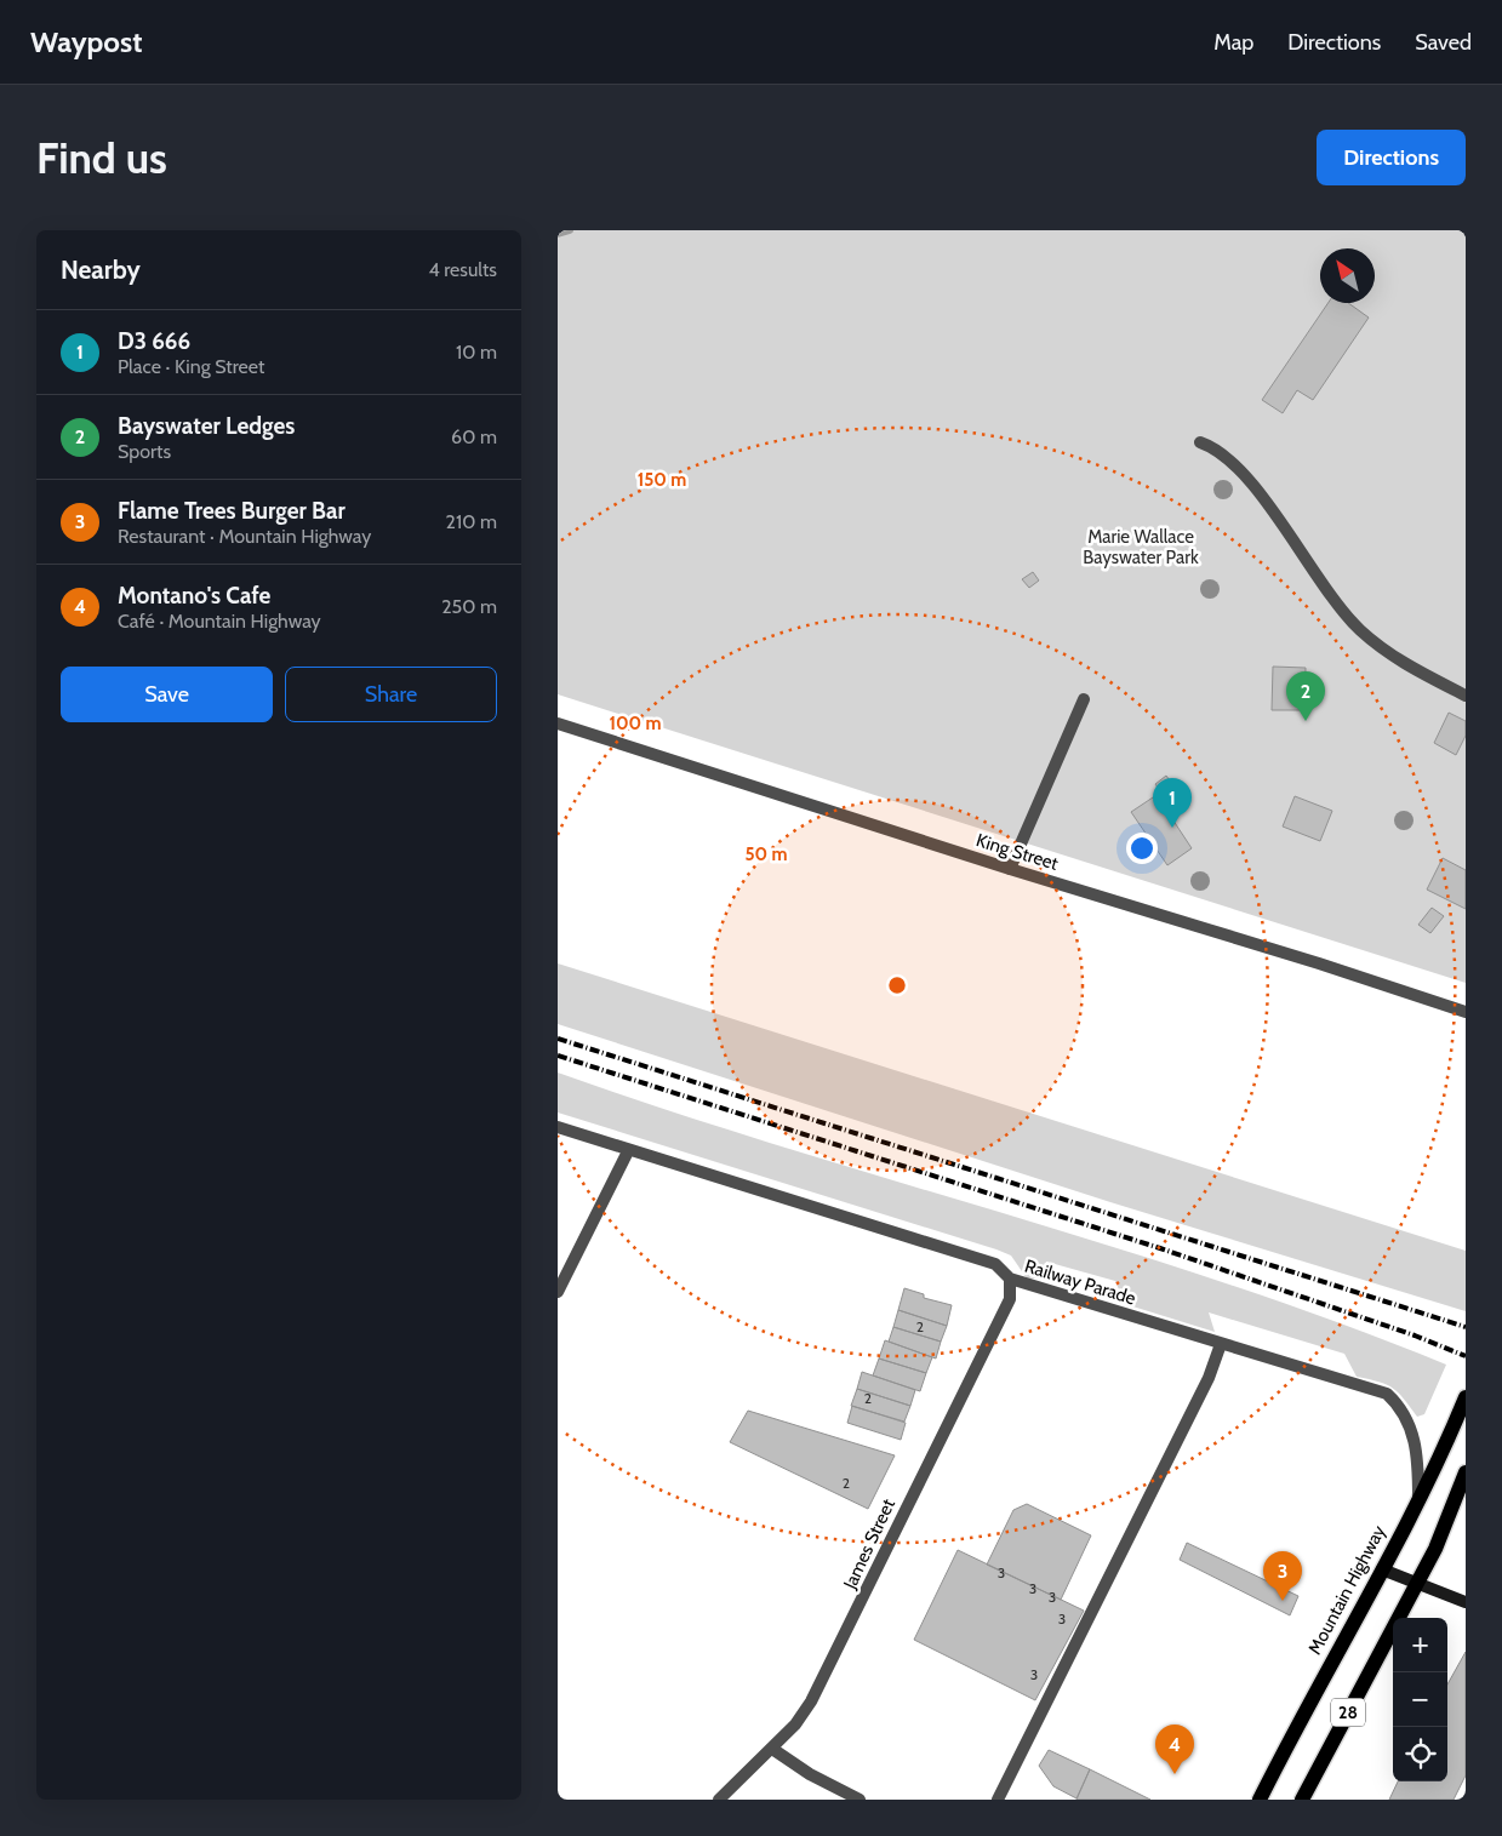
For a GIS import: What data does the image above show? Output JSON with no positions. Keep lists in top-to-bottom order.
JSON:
{
  "streets": {
    "main road": ["Mountain Highway", "28"],
    "street": ["King Street", "Railway Parade", "James Street"]
  },
  "crossings": [
    ["Railway Parade", "James Street"],
    ["Railway Parade", "Mountain Highway"]
  ],
  "parks": ["Marie Wallace Bayswater Park"],
  "house_numbers": [
    "2",
    "2",
    "2",
    "3",
    "3",
    "3",
    "3",
    "3"
  ],
  "north": "top left",
  "page": {
    "header": "Waypost",
    "nav": ["Map", "Directions", "Saved"],
    "buttons": [
      "Directions",
      ["Save", "Share"]
    ],
    "title": "Find us",
    "heading": ["Nearby", "4 results"],
    "list": [
      {
        "mark": "1",
        "name": "D3 666",
        "note": "Place · King Street",
        "value": "10 m"
      },
      {
        "mark": "2",
        "name": "Bayswater Ledges",
        "note": "Sports",
        "value": "60 m"
      },
      {
        "mark": "3",
        "name": "Flame Trees Burger Bar",
        "note": "Restaurant · Mountain Highway",
        "value": "210 m"
      },
      {
        "mark": "4",
        "name": "Montano's Cafe",
        "note": "Café · Mountain Highway",
        "value": "250 m"
      }
    ],
    "pins": [
      "2",
      "1",
      "3",
      "4"
    ],
    "map_buttons": ["+", "−"]
  },
  "rings": ["150 m", "100 m", "50 m"]
}
